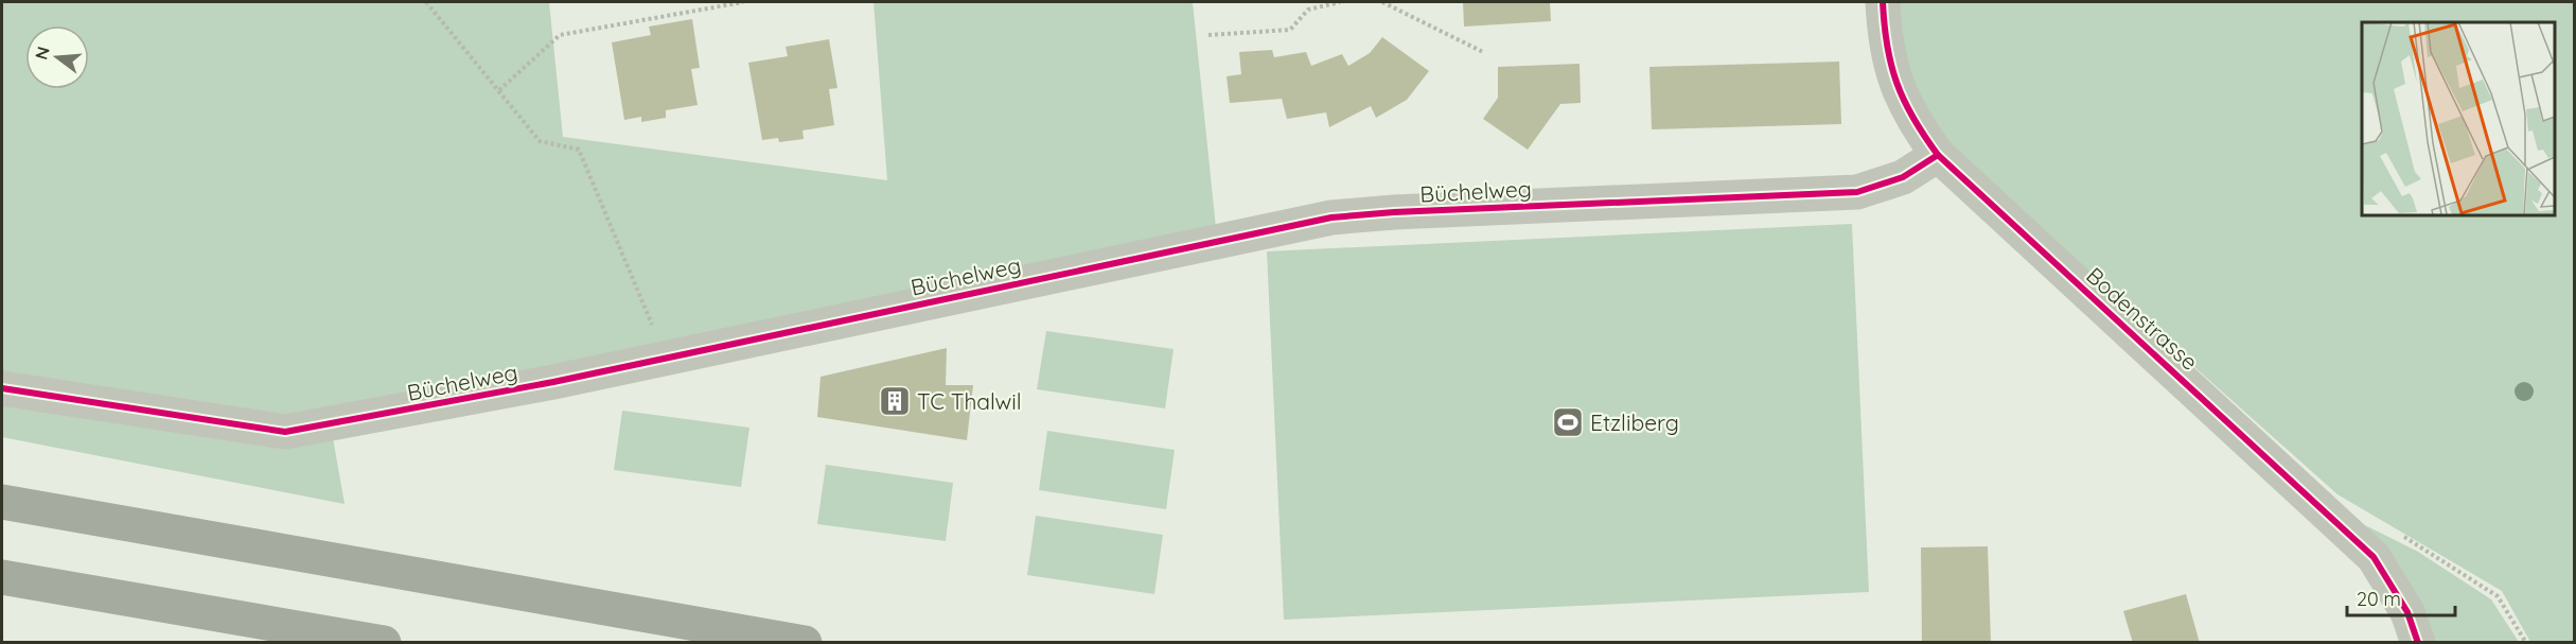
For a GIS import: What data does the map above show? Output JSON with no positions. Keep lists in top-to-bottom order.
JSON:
{
  "streets": {
    "street": ["Büchelweg", "Bodenstrasse"]
  },
  "crossings": [
    ["Büchelweg", "Bodenstrasse"]
  ],
  "places": {
    "building": ["TC Thalwil"],
    "sports": ["Etzliberg"]
  },
  "scale_bar": "20 m",
  "north": "left"
}
